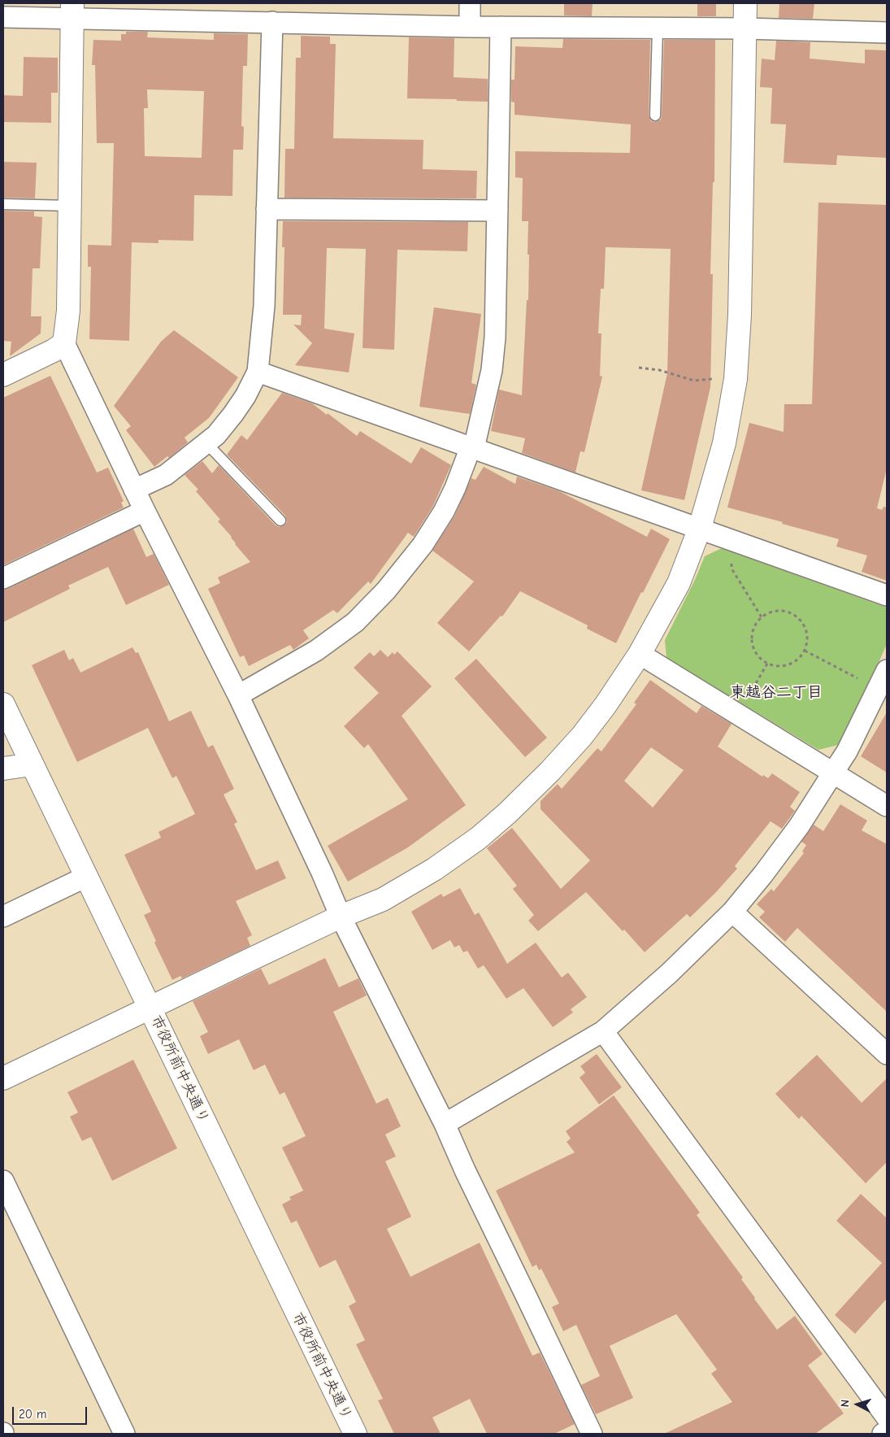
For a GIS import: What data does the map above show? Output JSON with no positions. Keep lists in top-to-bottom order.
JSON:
{
  "streets": {
    "street": ["市役所前中央通り"]
  },
  "districts": ["東越谷二丁目"],
  "scale_bar": "20 m",
  "north": "left"
}
